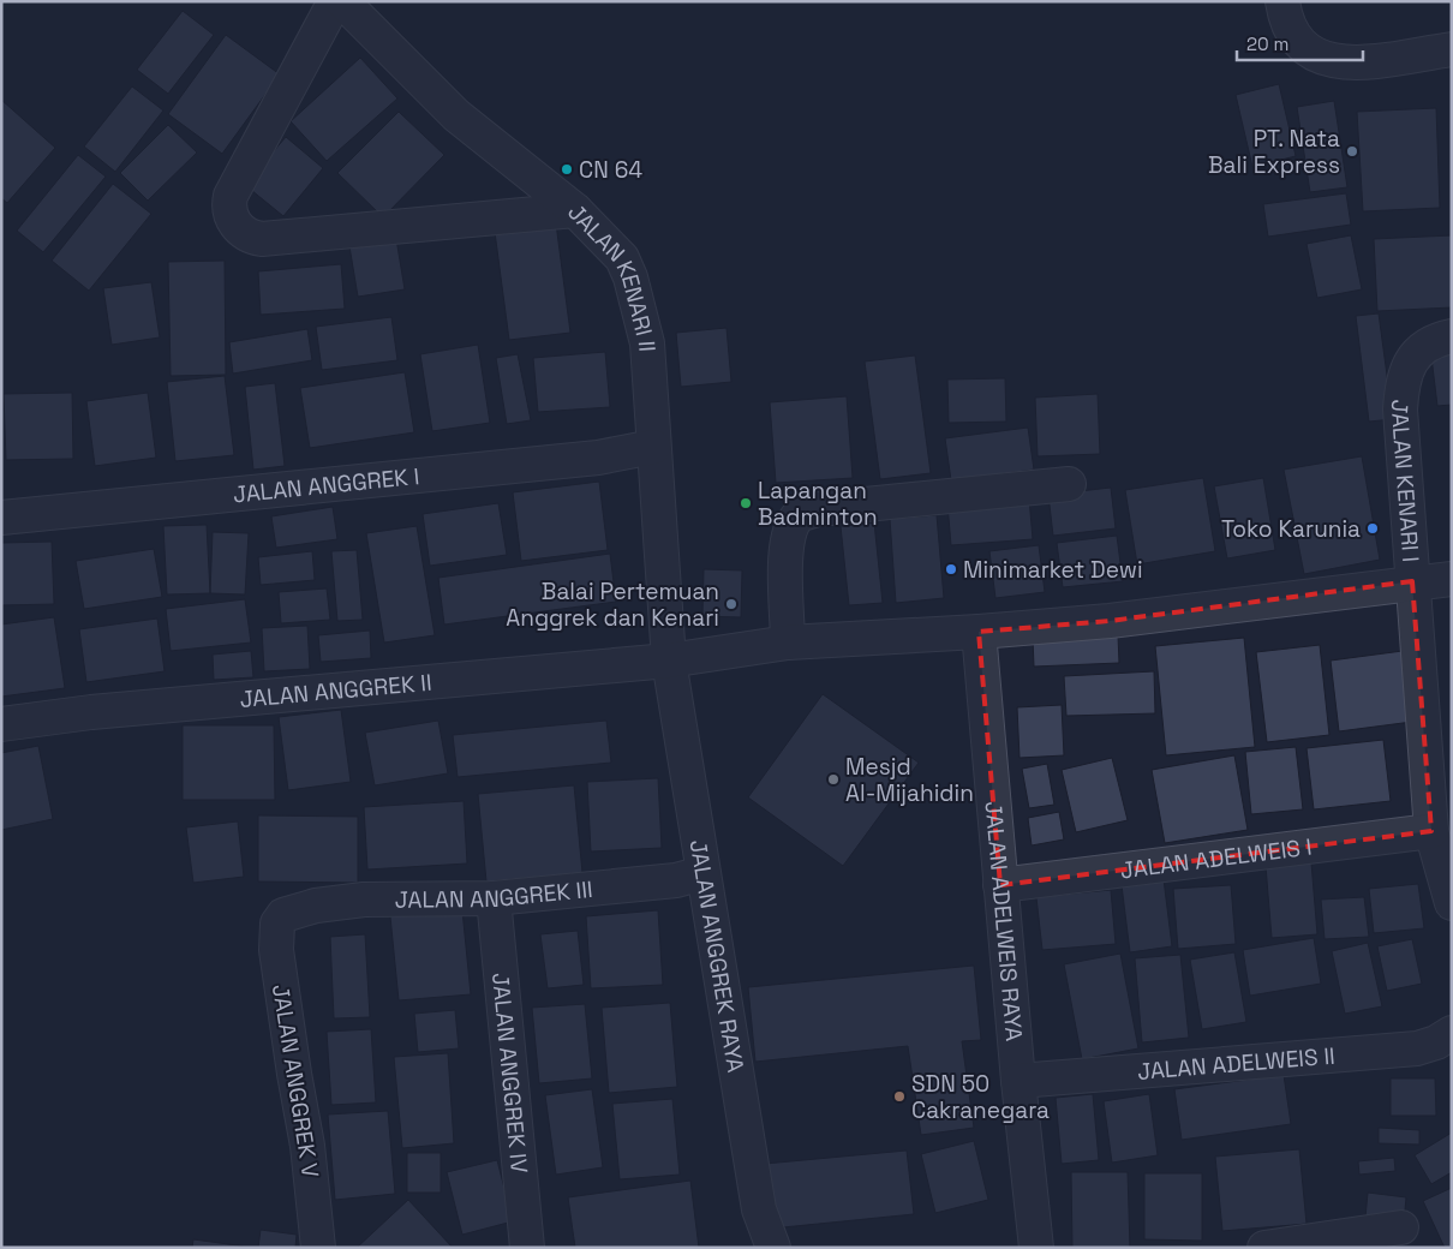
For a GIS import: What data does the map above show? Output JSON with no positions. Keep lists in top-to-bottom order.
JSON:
{
  "streets": {
    "street": [
      "JALAN KENARI II",
      "JALAN KENARI I",
      "JALAN ANGGREK I",
      "JALAN ANGGREK II",
      "JALAN ADELWEIS I",
      "JALAN ANGGREK III",
      "JALAN ADELWEIS RAYA",
      "JALAN ANGGREK RAYA",
      "JALAN ADELWEIS II",
      "JALAN ANGGREK IV",
      "JALAN ANGGREK V"
    ]
  },
  "crossings": [
    ["JALAN KENARI II", "JALAN ANGGREK I"],
    ["JALAN KENARI II", "JALAN ANGGREK II"],
    ["JALAN KENARI II", "JALAN ANGGREK RAYA"],
    ["JALAN ANGGREK II", "JALAN ANGGREK RAYA"],
    ["JALAN ADELWEIS I", "JALAN ADELWEIS RAYA"],
    ["JALAN ANGGREK III", "JALAN ANGGREK RAYA"],
    ["JALAN ANGGREK III", "JALAN ANGGREK IV"],
    ["JALAN ANGGREK III", "JALAN ANGGREK V"],
    ["JALAN ADELWEIS RAYA", "JALAN ADELWEIS II"]
  ],
  "places": [
    "PT. Nata Bali Express",
    "CN 64",
    "Lapangan Badminton",
    "Toko Karunia",
    "Minimarket Dewi",
    "Balai Pertemuan Anggrek dan Kenari",
    "Mesjd Al-Mijahidin",
    "SDN 50 Cakranegara"
  ],
  "scale_bar": "20 m"
}
